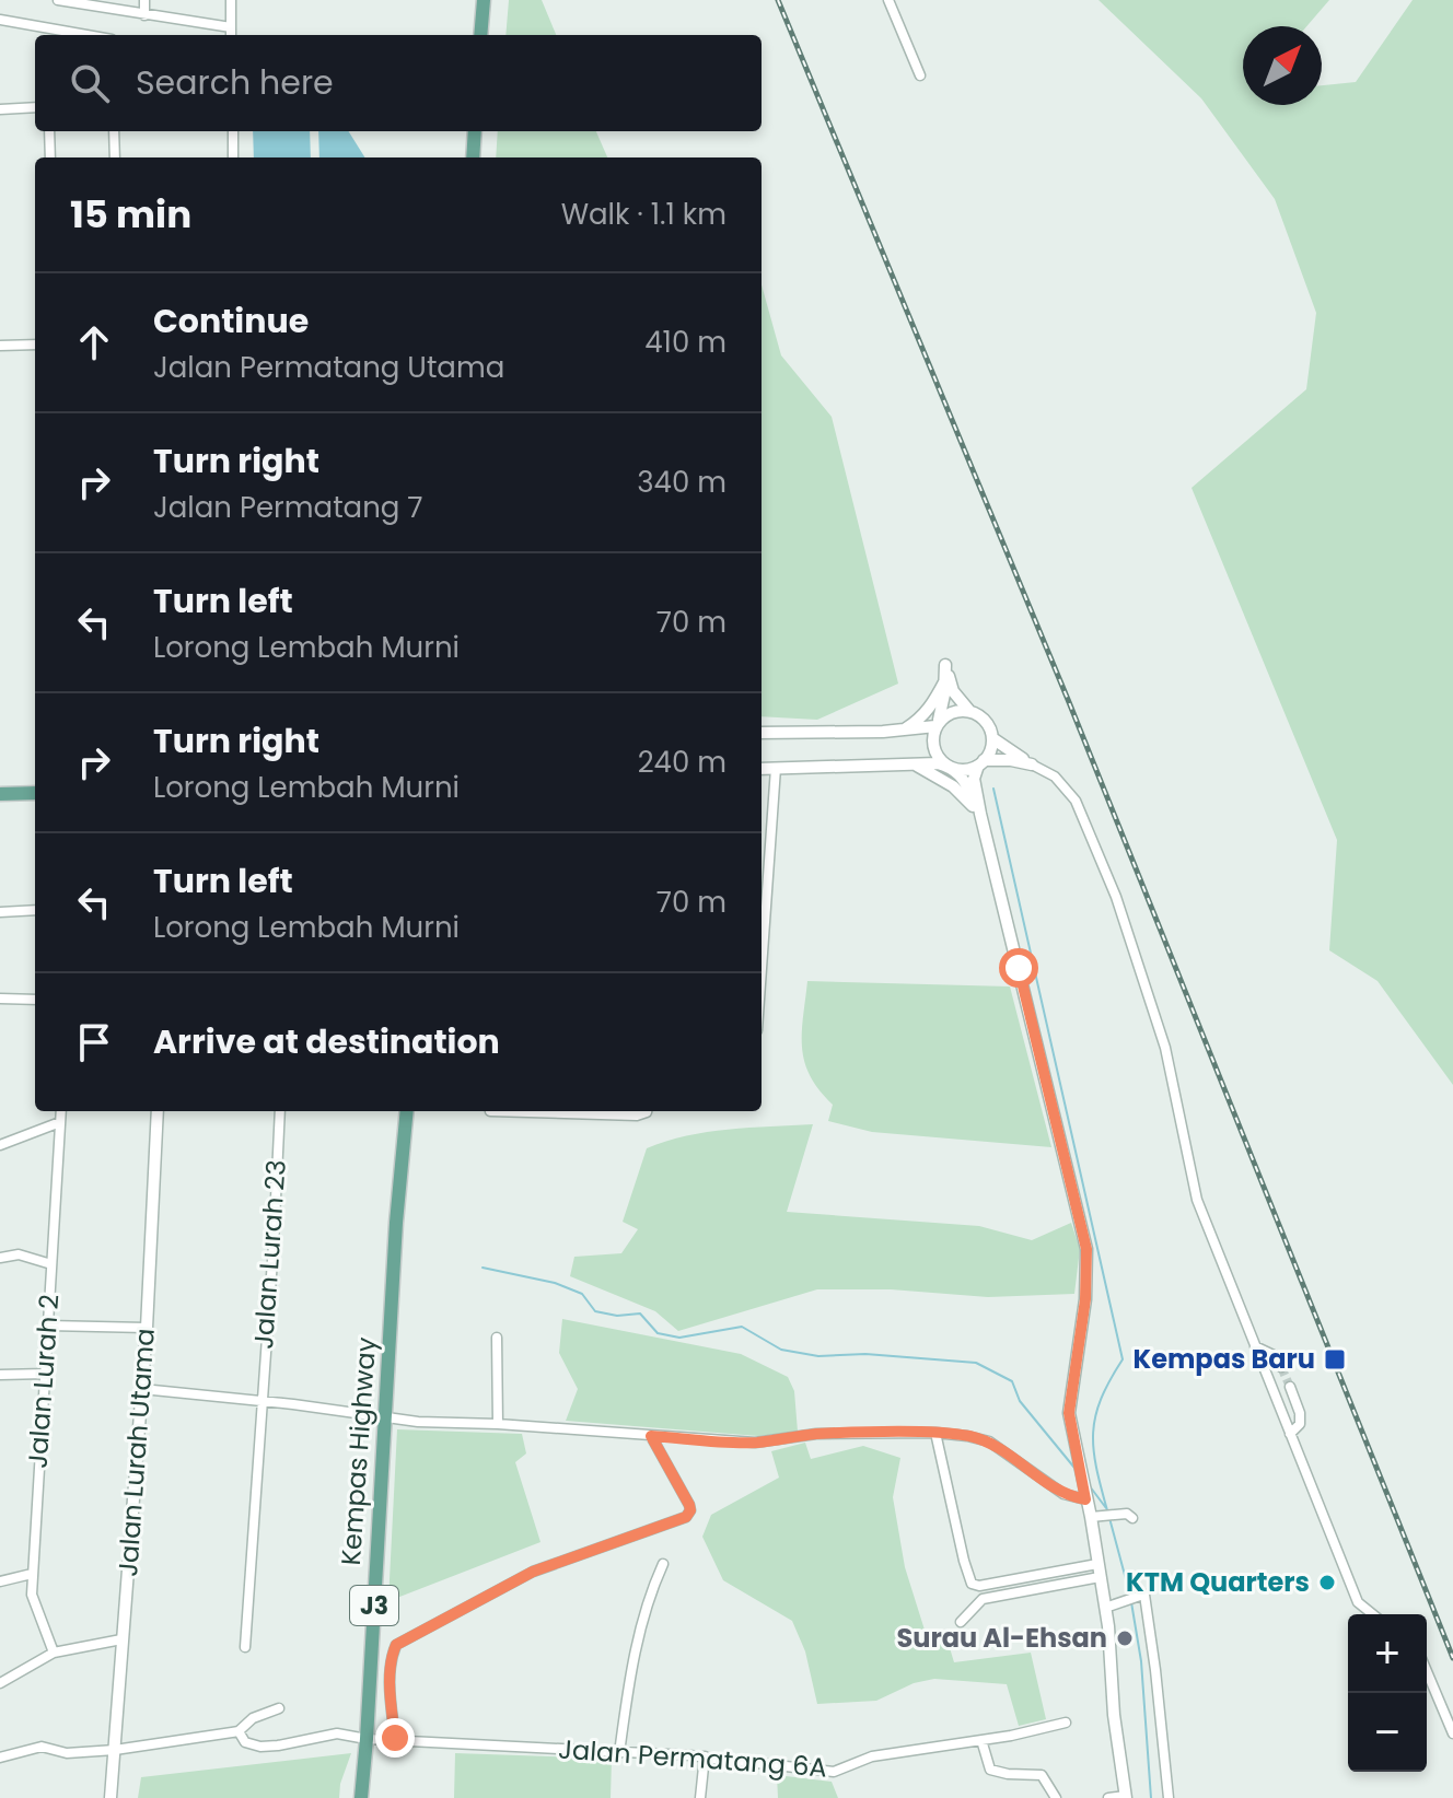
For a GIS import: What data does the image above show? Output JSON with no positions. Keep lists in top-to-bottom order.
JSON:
{
  "streets": {
    "main road": ["Kempas Highway", "J3"],
    "street": [
      "Jalan Lurah 23",
      "Jalan Lurah 2",
      "Jalan Lurah Utama",
      "Jalan Permatang 6A"
    ]
  },
  "crossings": [
    ["Kempas Highway", "Jalan Permatang 6A"]
  ],
  "places": {
    "transit": ["Kempas Baru"],
    "other": ["KTM Quarters", "Surau Al-Ehsan"]
  },
  "north": "top right",
  "page": {
    "search": "Search here",
    "heading": ["15 min", "Walk · 1.1 km"],
    "list": [
      ["Continue", "Jalan Permatang Utama", "410 m"],
      ["Turn right", "Jalan Permatang 7", "340 m"],
      ["Turn left", "Lorong Lembah Murni", "70 m"],
      ["Turn right", "Lorong Lembah Murni", "240 m"],
      ["Turn left", "Lorong Lembah Murni", "70 m"],
      "Arrive at destination"
    ],
    "map_buttons": ["+", "−"]
  }
}
